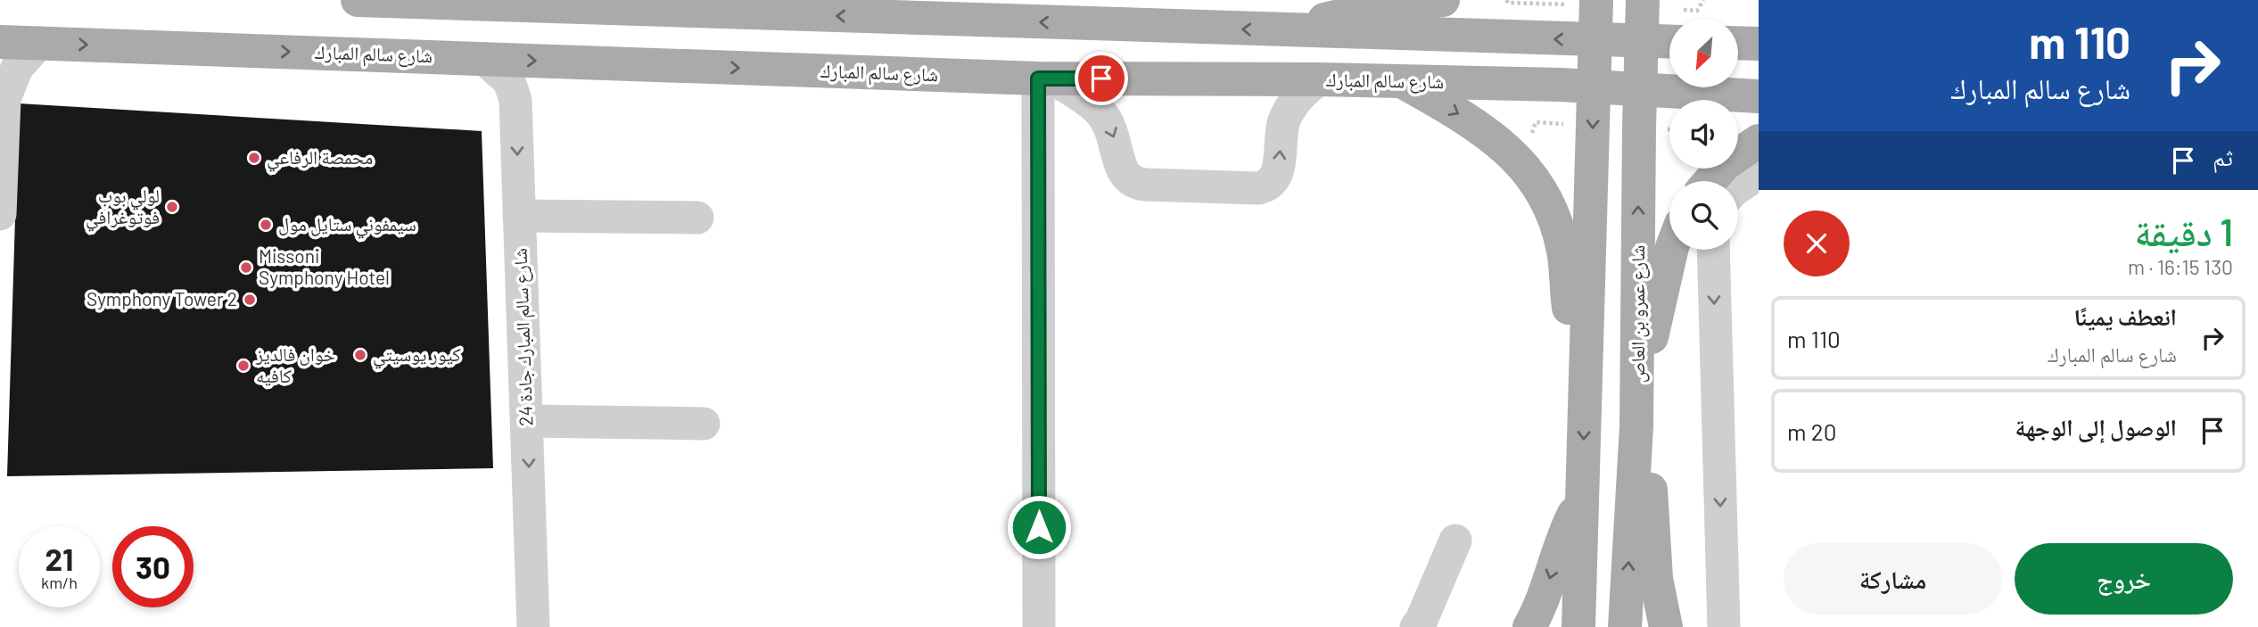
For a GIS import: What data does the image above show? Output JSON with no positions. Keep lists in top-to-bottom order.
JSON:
{
  "streets": {
    "main road": ["شارع سالم المبارك", "شارع عمرو بن العاص"],
    "street": ["شارع سالم المبارك جادة 24"]
  },
  "crossings": [
    ["شارع سالم المبارك", "شارع عمرو بن العاص"],
    ["شارع سالم المبارك", "شارع سالم المبارك جادة 24"]
  ],
  "one_way": ["شارع سالم المبارك جادة 24"],
  "places": [
    "محمصة الرفاعي",
    "لولي بوب فوتوغرافي",
    "سيمفوني ستايل مول",
    "Missoni Symphony Hotel",
    "Symphony Tower 2",
    "كيور يوسيتي",
    "خوان فالديز كافيه"
  ],
  "north": "bottom left",
  "page": {
    "turn": ["110 m", "شارع سالم المبارك"],
    "then": "ثم",
    "heading": ["1 دقيقة", "130 m · 16:15"],
    "list": [
      {
        "name": "انعطف يمينًا",
        "note": "شارع سالم المبارك",
        "value": "110 m"
      },
      {
        "name": "الوصول إلى الوجهة",
        "value": "20 m"
      }
    ],
    "speed": "21 km/h",
    "limit": "30",
    "buttons": ["خروج", "مشاركة"]
  }
}
